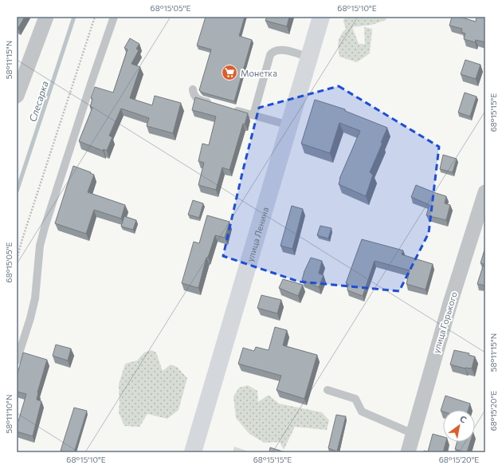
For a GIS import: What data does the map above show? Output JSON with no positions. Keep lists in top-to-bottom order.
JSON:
{
  "streets": {
    "main road": ["улица Ленина"],
    "street": ["улица Горького"]
  },
  "water": ["Слесарка"],
  "places": {
    "supermarket": ["Монетка"]
  },
  "north": "top right",
  "coordinates": [
    "68°15'05\"E",
    "68°15'10\"E",
    "58°11'15\"N",
    "68°15'15\"E",
    "68°15'20\"E",
    "58°11'10\"N"
  ]
}
